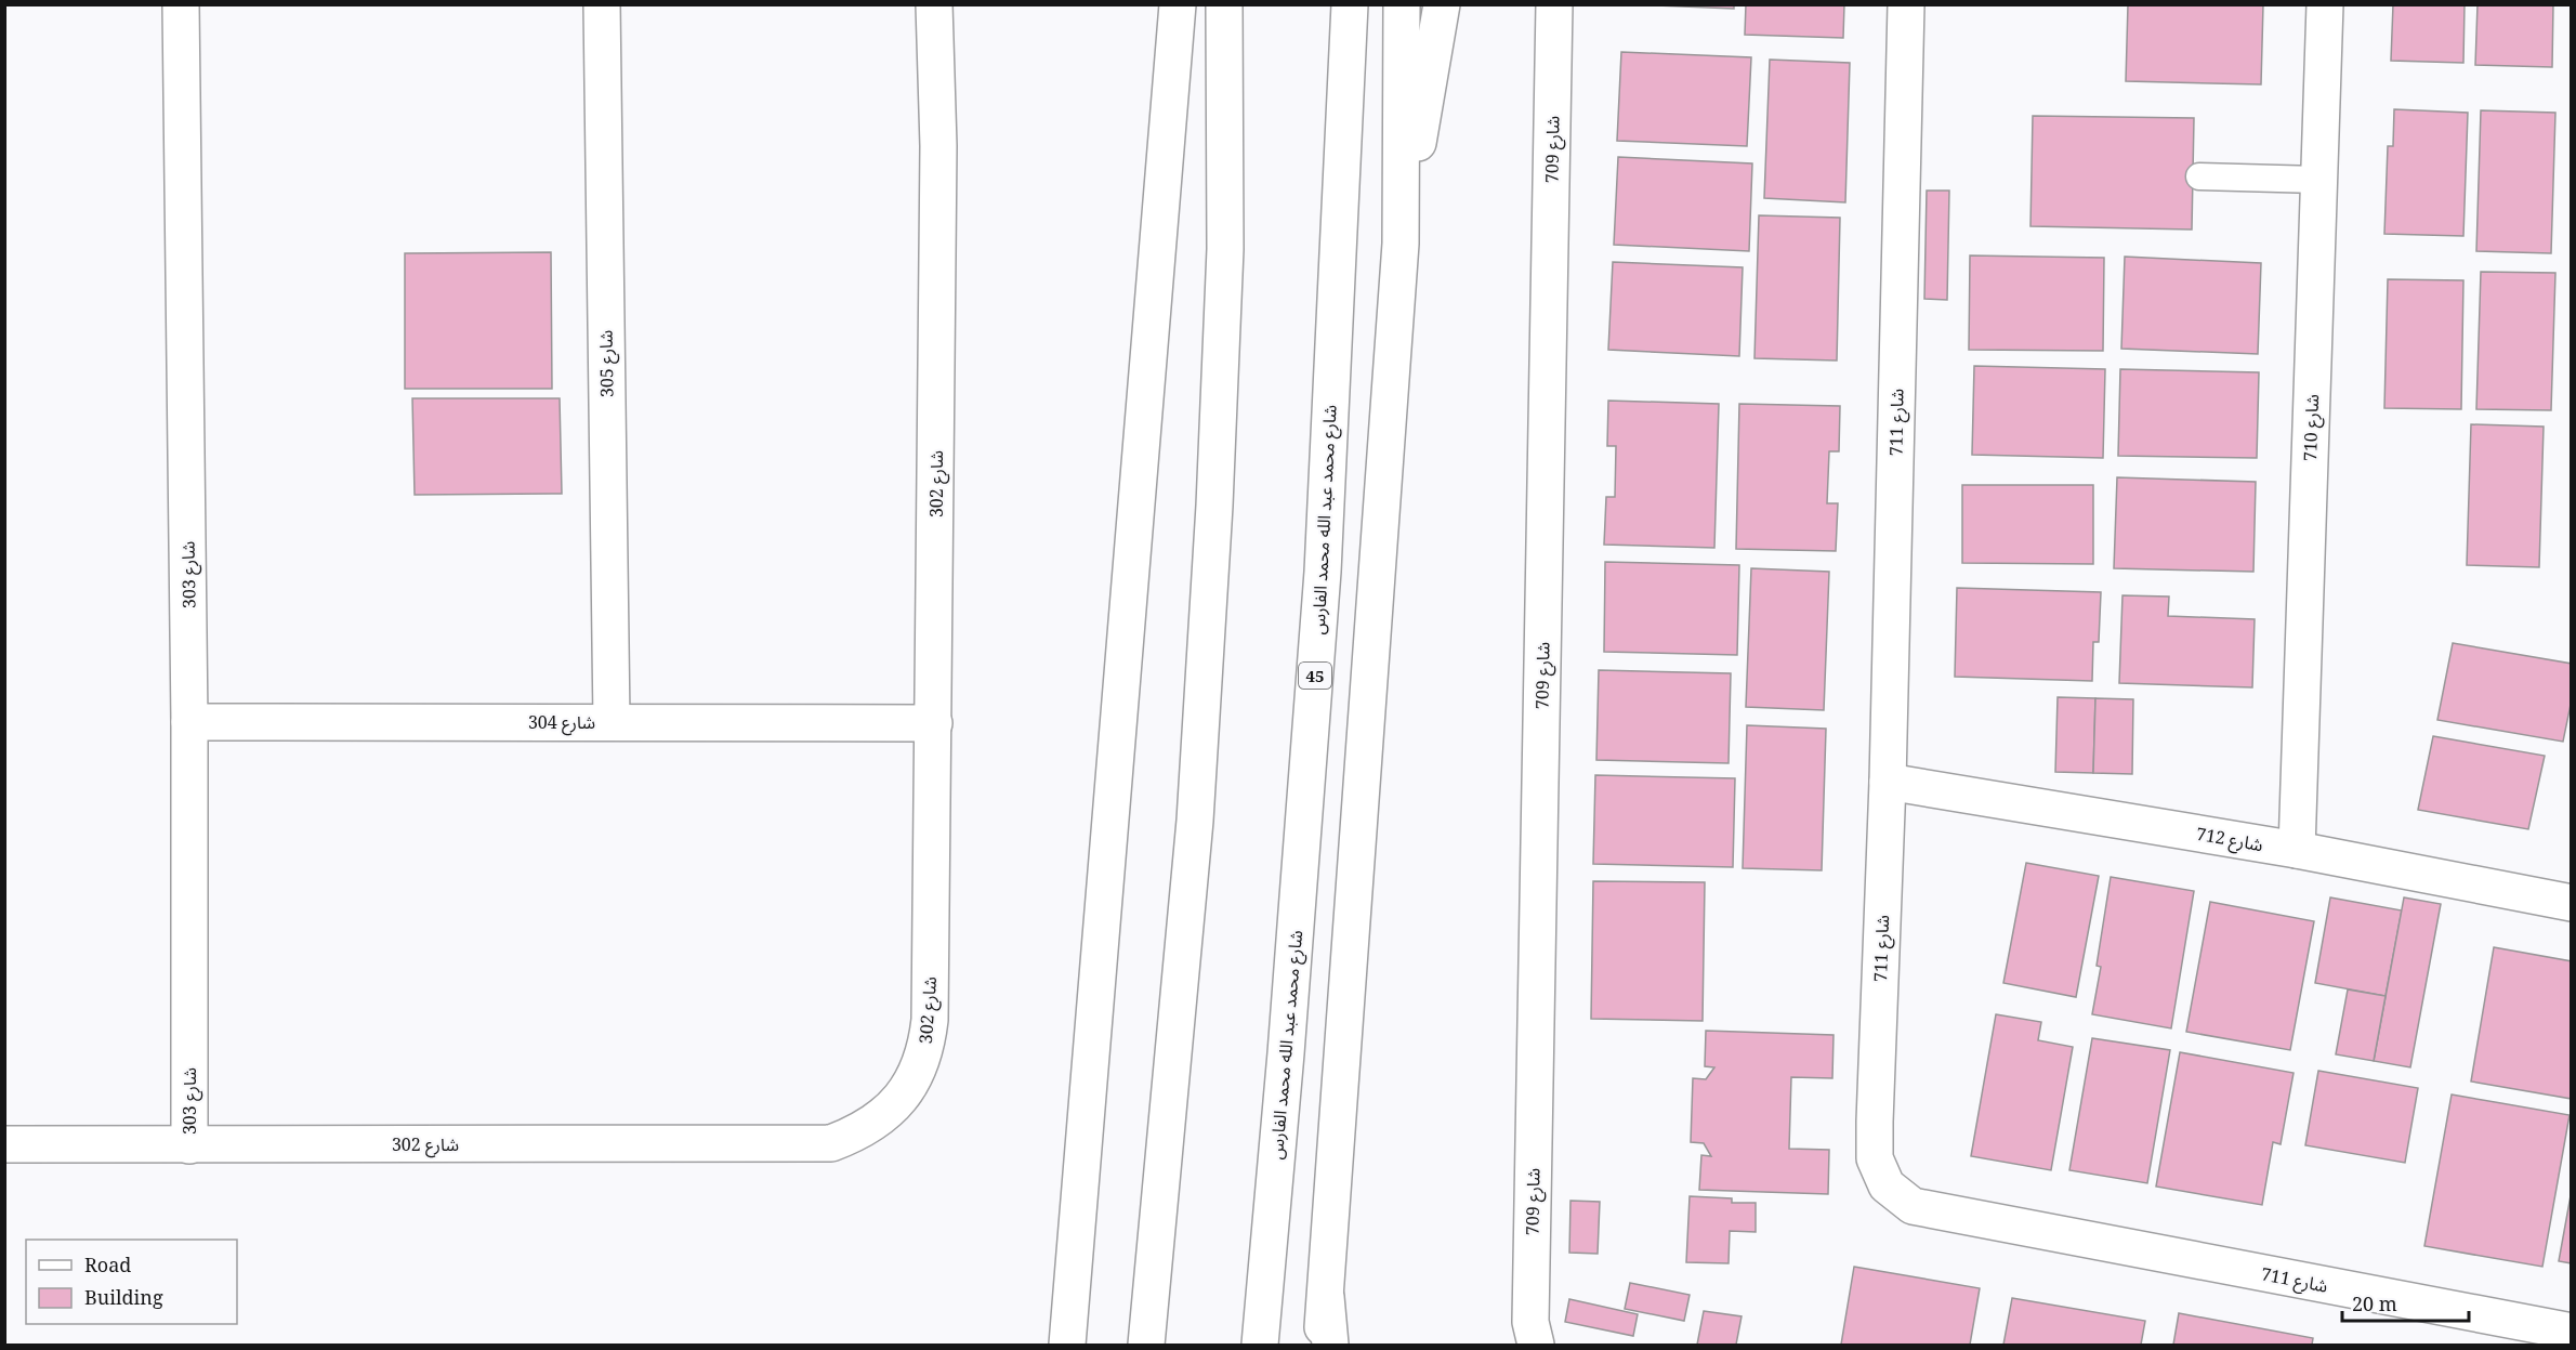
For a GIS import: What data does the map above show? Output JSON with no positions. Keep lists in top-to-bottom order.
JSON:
{
  "streets": {
    "street": [
      "شارع 709",
      "شارع 305",
      "شارع 711",
      "شارع 710",
      "شارع 302",
      "شارع محمد عبد الله محمد الفارس",
      "شارع 303",
      "45",
      "شارع 304",
      "شارع 712"
    ]
  },
  "crossings": [
    ["شارع 305", "شارع 304"],
    ["شارع 711", "شارع 712"],
    ["شارع 710", "شارع 712"],
    ["شارع 302", "شارع 303"],
    ["شارع 302", "شارع 304"],
    ["شارع 303", "شارع 304"]
  ],
  "legend": ["Road", "Building"],
  "scale_bar": "20 m"
}
